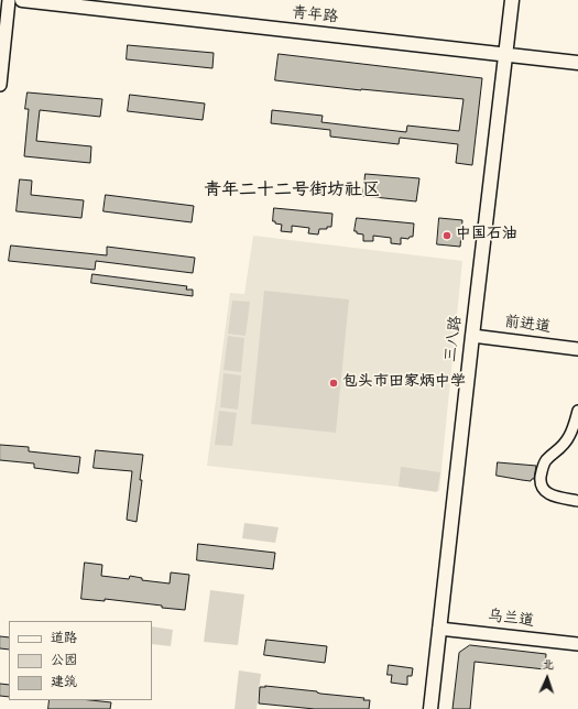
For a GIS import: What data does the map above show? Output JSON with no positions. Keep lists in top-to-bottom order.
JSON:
{
  "streets": {
    "main road": ["青年路", "三八路"],
    "street": ["前进道", "乌兰道"]
  },
  "crossings": [
    ["青年路", "三八路"],
    ["前进道", "三八路"],
    ["三八路", "乌兰道"]
  ],
  "districts": ["青年二十二号街坊社区"],
  "places": ["中国石油", "包头市田家炳中学"],
  "legend": ["道路", "公园", "建筑"],
  "north": "top"
}
